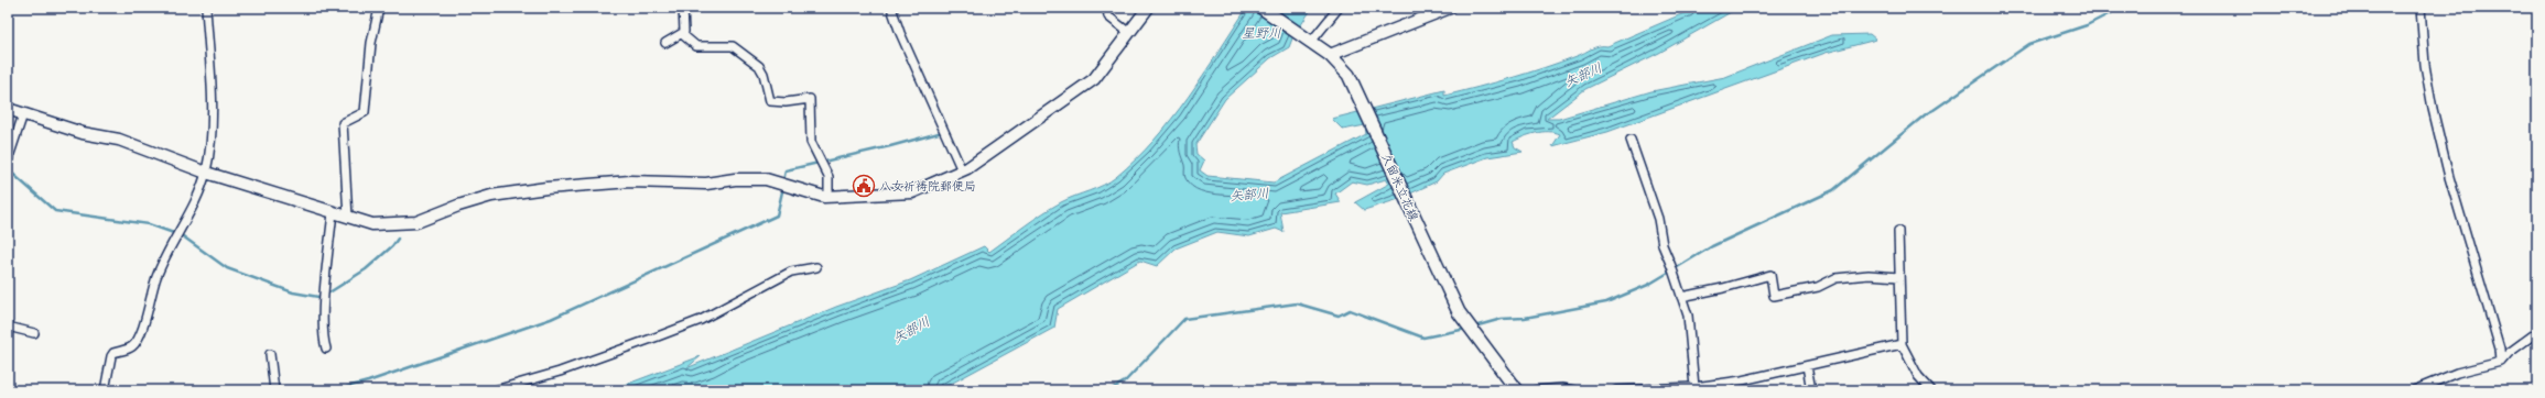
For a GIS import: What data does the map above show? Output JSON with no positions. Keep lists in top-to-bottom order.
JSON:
{
  "streets": {
    "main road": ["久留米立花線"]
  },
  "water": ["星野川", "矢部川"],
  "places": {
    "public building": ["八女祈祷院郵便局"]
  }
}
